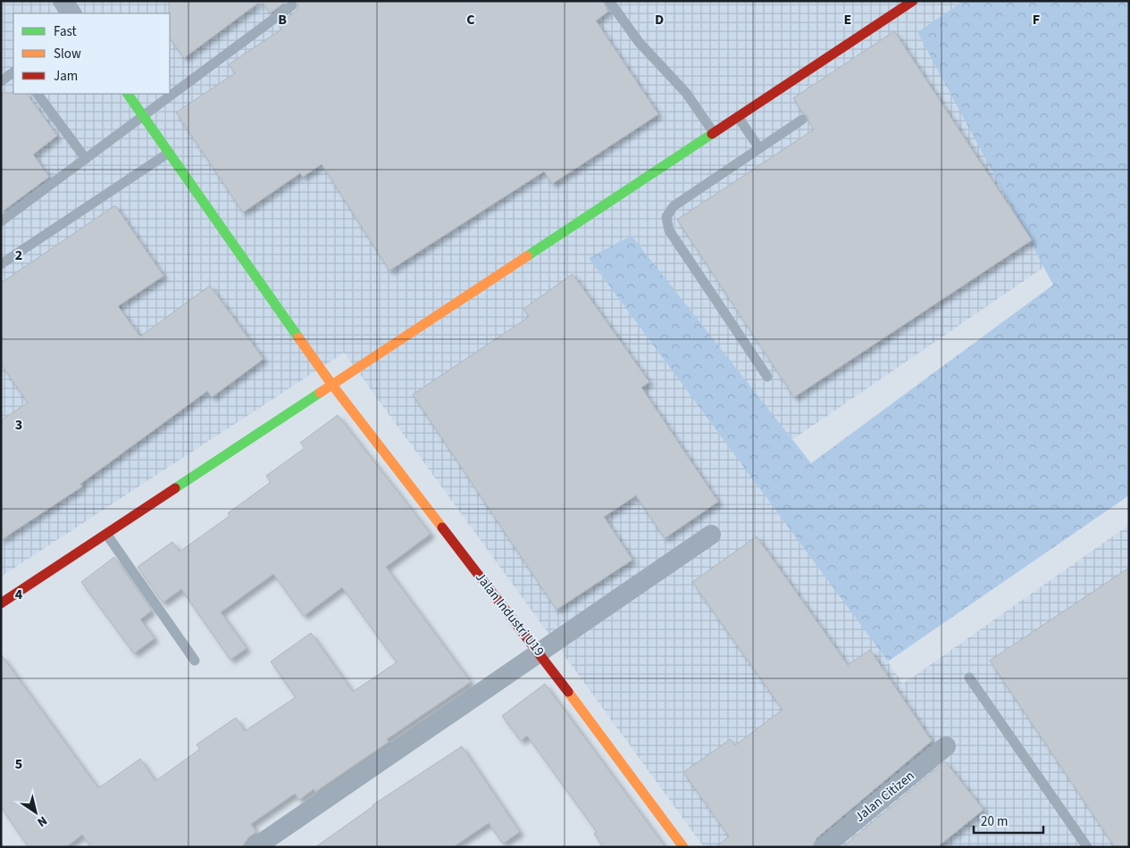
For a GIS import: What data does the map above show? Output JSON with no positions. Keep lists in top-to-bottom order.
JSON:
{
  "streets": {
    "street": ["Jalan Industri U19", "Jalan Citizen"]
  },
  "legend": ["Fast", "Slow", "Jam"],
  "scale_bar": "20 m",
  "north": "bottom right",
  "grid": {
    "columns": [
      "B",
      "C",
      "D",
      "E",
      "F"
    ],
    "rows": [
      "2",
      "3",
      "4",
      "5"
    ]
  }
}
